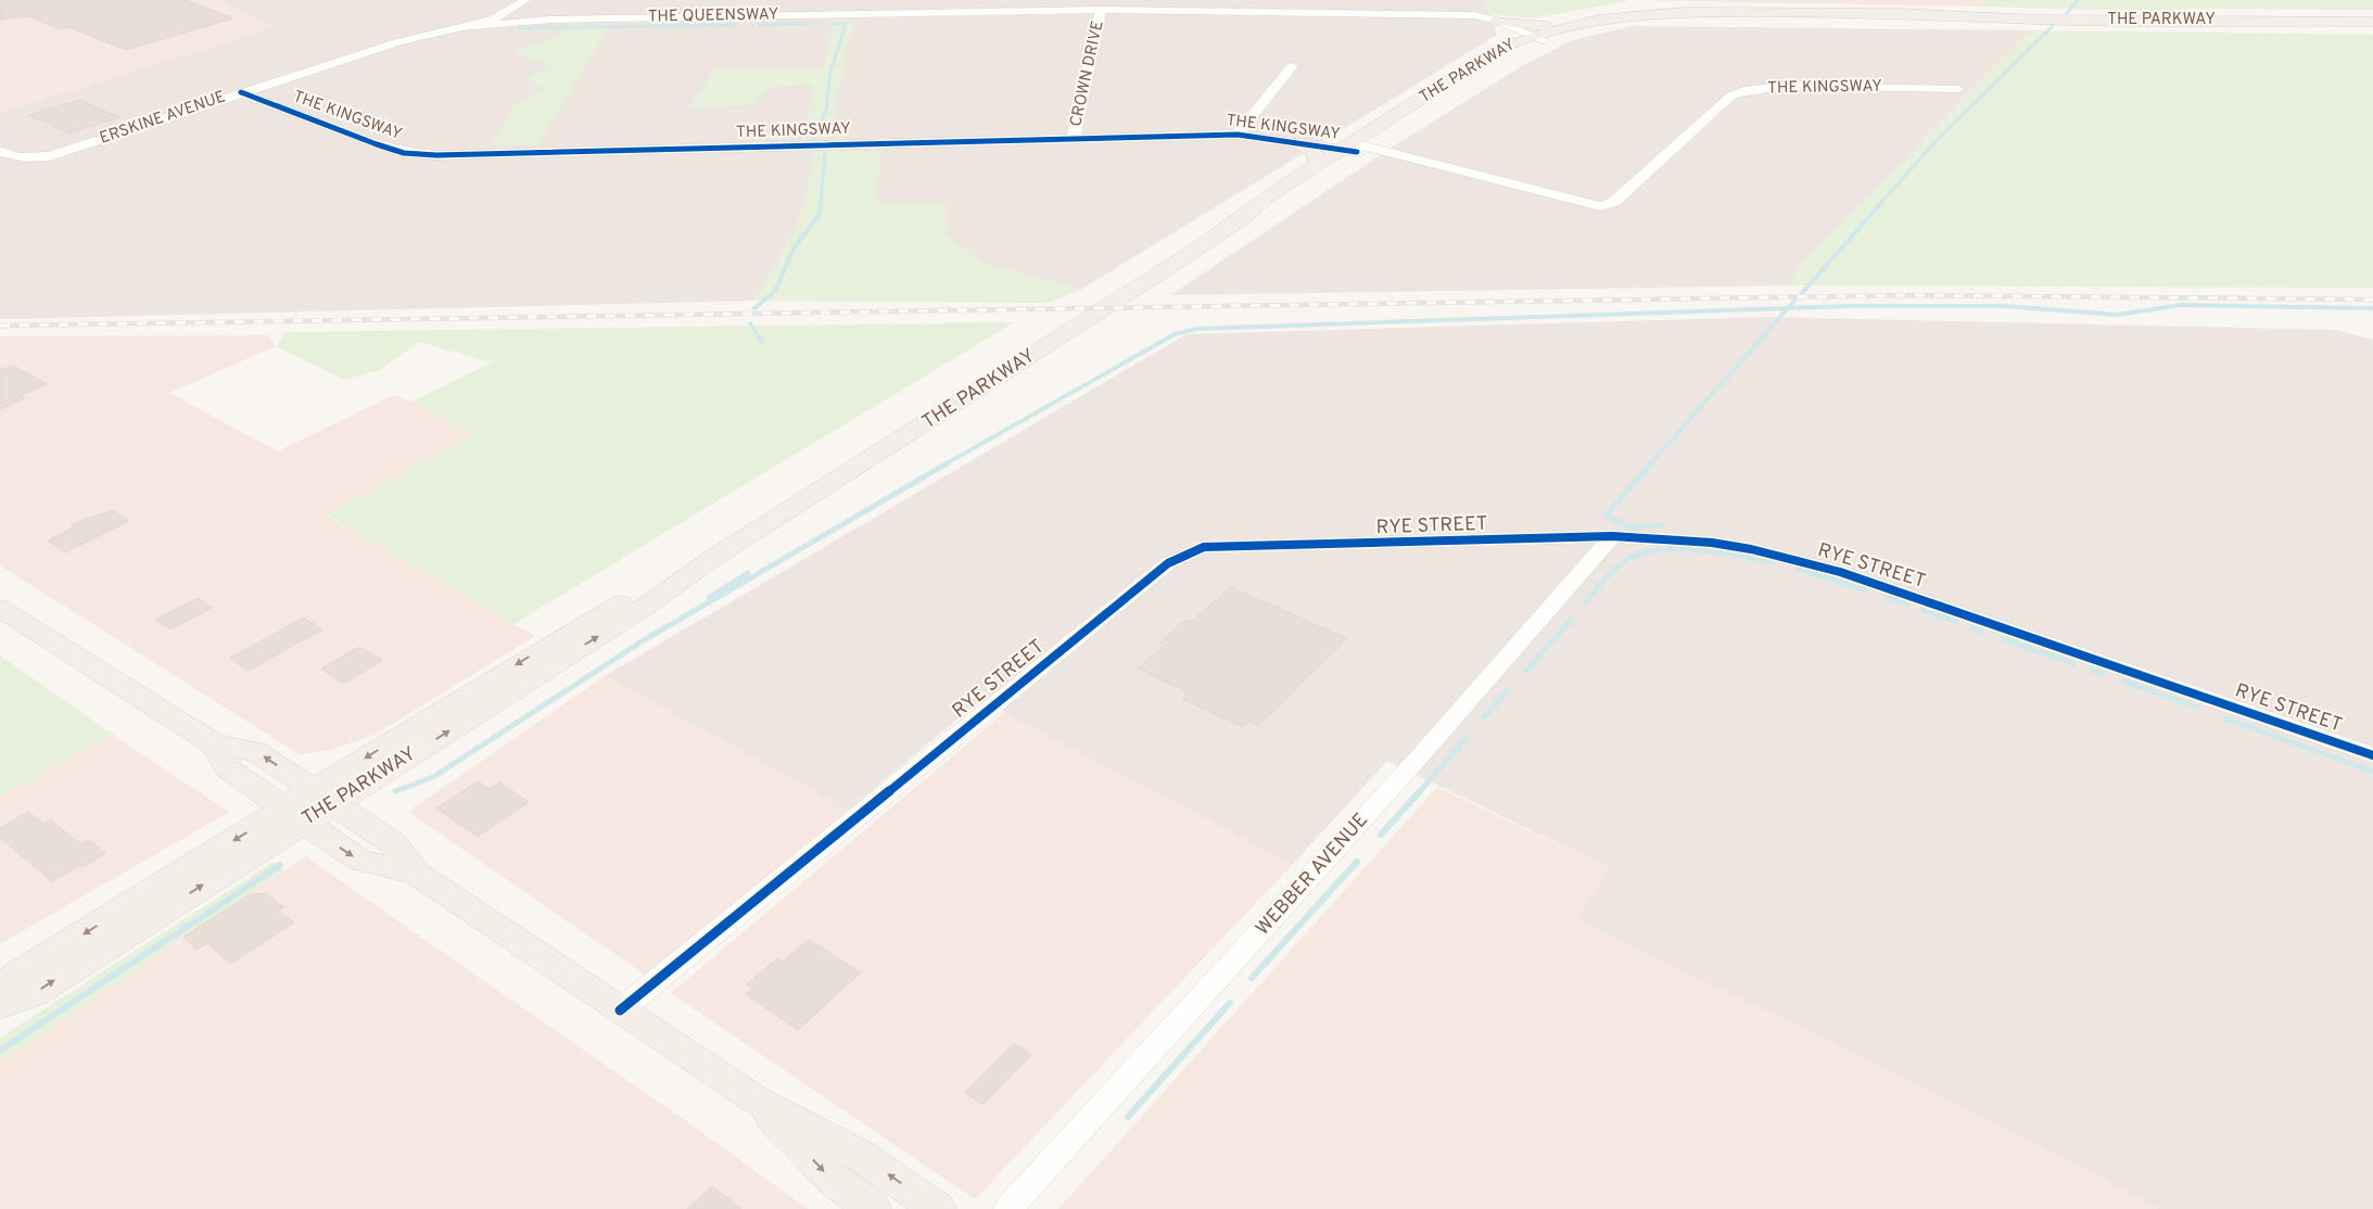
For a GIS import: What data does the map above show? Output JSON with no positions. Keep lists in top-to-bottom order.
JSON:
{
  "streets": {
    "main road": ["THE PARKWAY"],
    "street": [
      "THE QUEENSWAY",
      "CROWN DRIVE",
      "THE KINGSWAY",
      "ERSKINE AVENUE",
      "RYE STREET",
      "WEBBER AVENUE"
    ]
  },
  "crossings": [
    ["THE QUEENSWAY", "THE PARKWAY"],
    ["THE QUEENSWAY", "CROWN DRIVE"],
    ["THE QUEENSWAY", "ERSKINE AVENUE"],
    ["THE PARKWAY", "THE KINGSWAY"],
    ["CROWN DRIVE", "THE KINGSWAY"],
    ["THE KINGSWAY", "ERSKINE AVENUE"],
    ["RYE STREET", "WEBBER AVENUE"]
  ]
}
